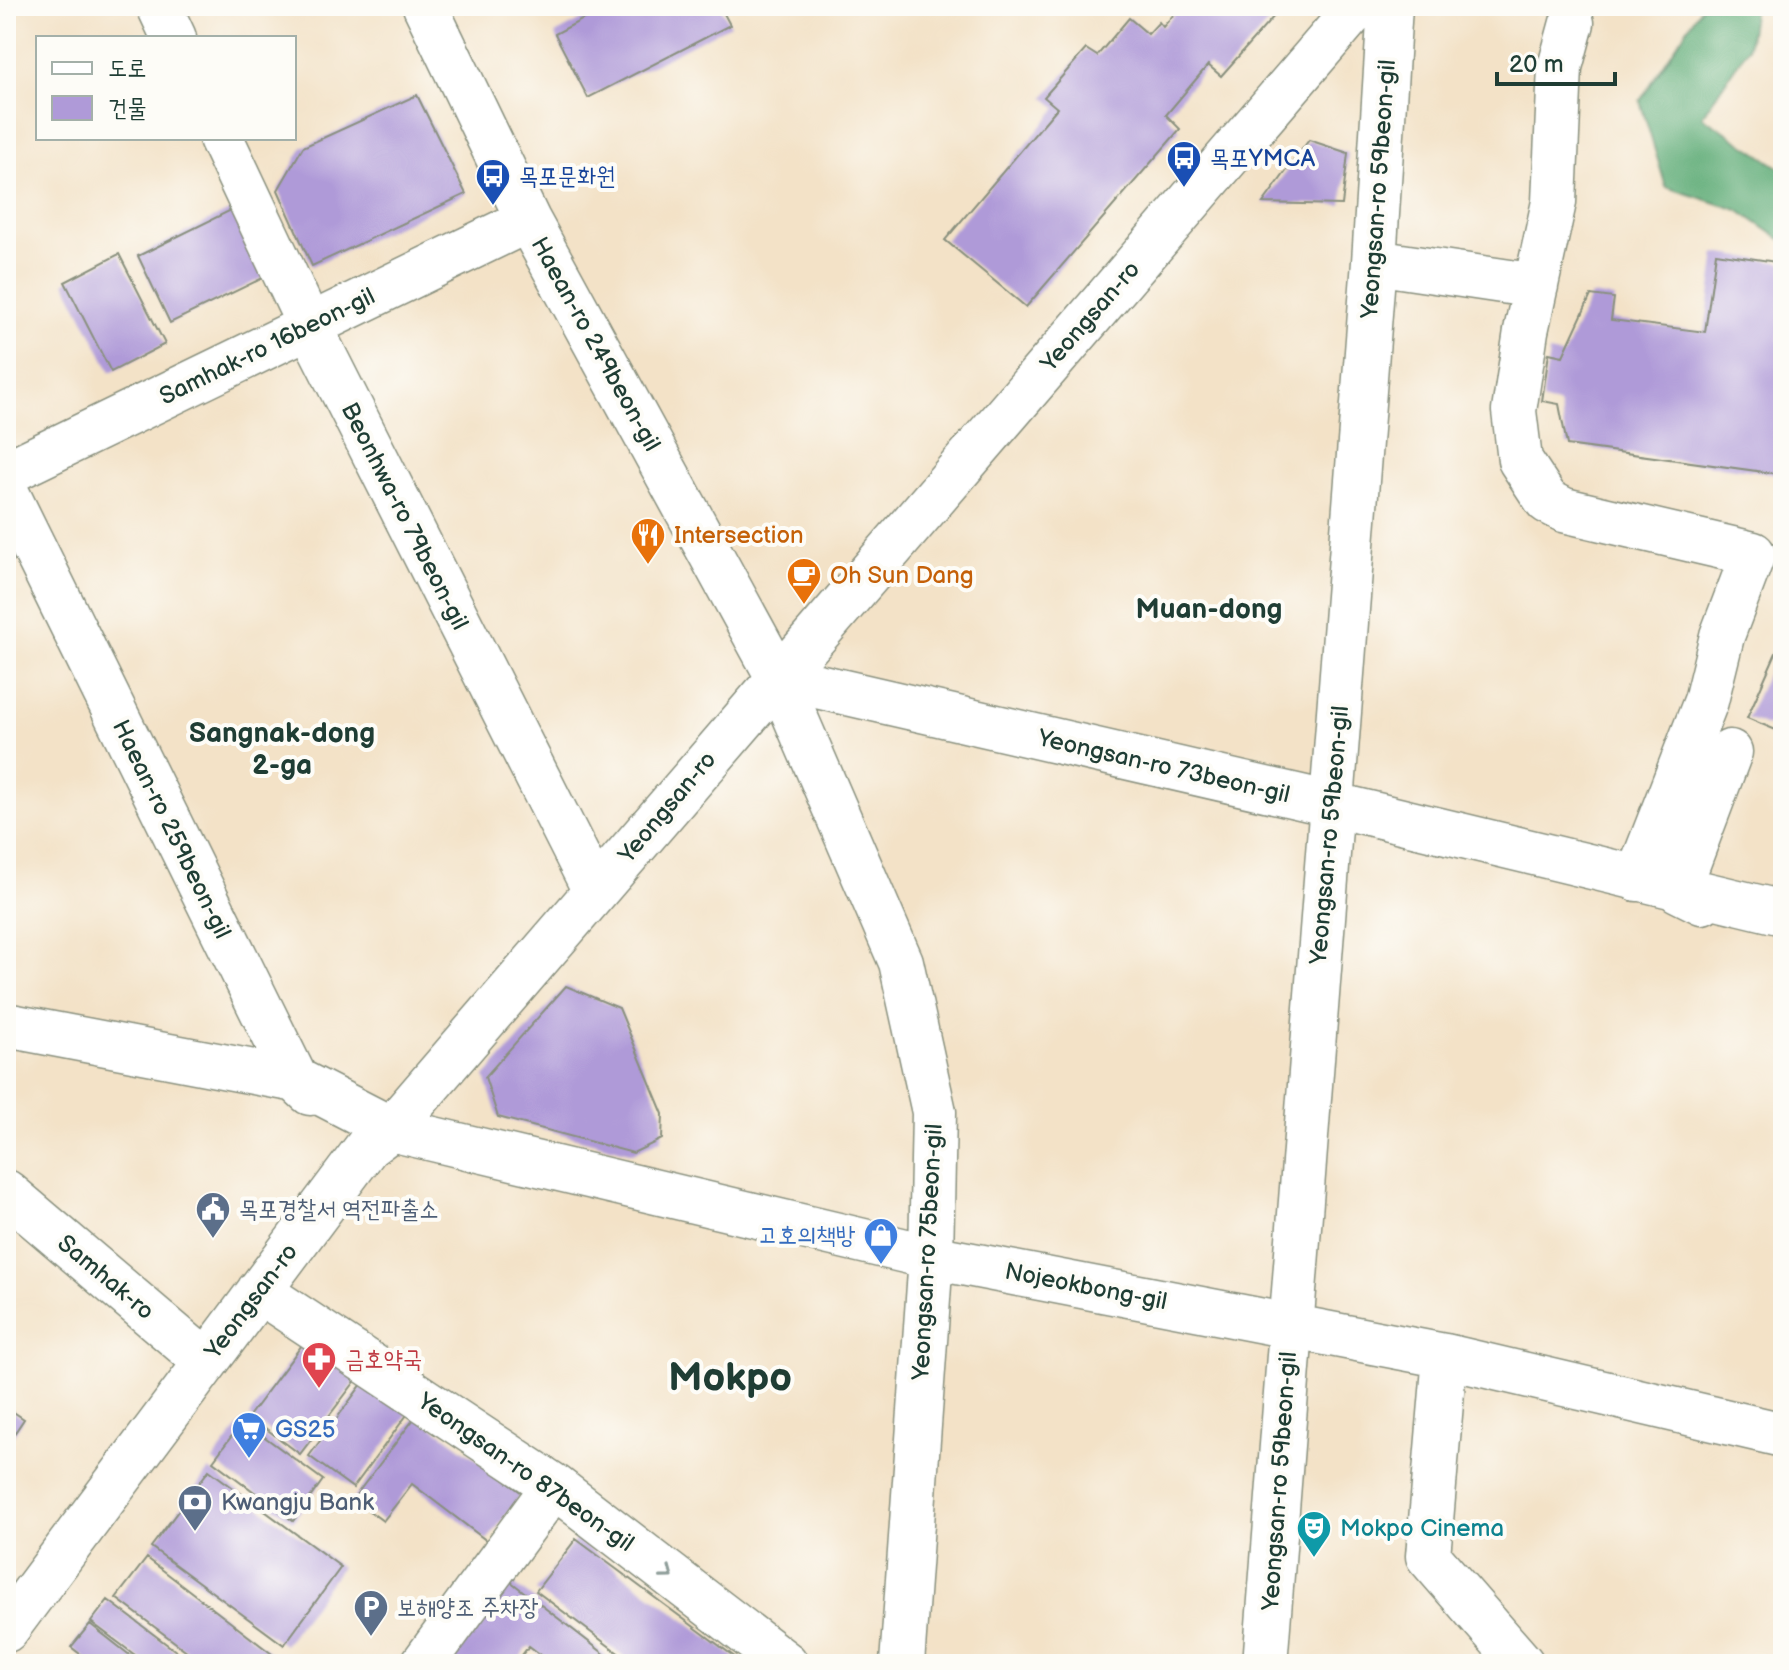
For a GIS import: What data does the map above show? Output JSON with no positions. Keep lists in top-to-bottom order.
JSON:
{
  "streets": {
    "street": [
      "Yeongsan-ro 59beon-gil",
      "Yeongsan-ro",
      "Haean-ro 249beon-gil",
      "Samhak-ro 16beon-gil",
      "Beonhwa-ro 79beon-gil",
      "Yeongsan-ro 73beon-gil",
      "Haean-ro 259beon-gil",
      "Yeongsan-ro 75beon-gil",
      "Samhak-ro",
      "Nojeokbong-gil",
      "Yeongsan-ro 87beon-gil"
    ]
  },
  "crossings": [
    ["Yeongsan-ro 59beon-gil", "Yeongsan-ro 73beon-gil"],
    ["Yeongsan-ro 59beon-gil", "Nojeokbong-gil"],
    ["Yeongsan-ro", "Haean-ro 249beon-gil"],
    ["Yeongsan-ro", "Beonhwa-ro 79beon-gil"],
    ["Yeongsan-ro", "Yeongsan-ro 73beon-gil"],
    ["Yeongsan-ro", "Yeongsan-ro 75beon-gil"],
    ["Yeongsan-ro", "Samhak-ro"],
    ["Yeongsan-ro", "Nojeokbong-gil"],
    ["Yeongsan-ro", "Yeongsan-ro 87beon-gil"],
    ["Haean-ro 249beon-gil", "Samhak-ro 16beon-gil"],
    ["Haean-ro 249beon-gil", "Yeongsan-ro 73beon-gil"],
    ["Haean-ro 249beon-gil", "Yeongsan-ro 75beon-gil"],
    ["Samhak-ro 16beon-gil", "Beonhwa-ro 79beon-gil"],
    ["Yeongsan-ro 73beon-gil", "Yeongsan-ro 75beon-gil"],
    ["Haean-ro 259beon-gil", "Nojeokbong-gil"],
    ["Yeongsan-ro 75beon-gil", "Nojeokbong-gil"]
  ],
  "one_way": ["Yeongsan-ro 87beon-gil"],
  "districts": ["Muan-dong", "Sangnak-dong 2-ga", "Mokpo"],
  "places": {
    "bus stop": ["목포YMCA", "목포문화원"],
    "restaurant": ["Intersection"],
    "cafe": ["Oh Sun Dang"],
    "public building": ["목포경찰서 역전파출소"],
    "shop": ["고호의책방"],
    "pharmacy": ["금호약국"],
    "supermarket": ["GS25"],
    "bank": ["Kwangju Bank"],
    "theatre": ["Mokpo Cinema"],
    "parking": ["보해양조 주차장"]
  },
  "legend": ["도로", "건물"],
  "scale_bar": "20 m"
}
